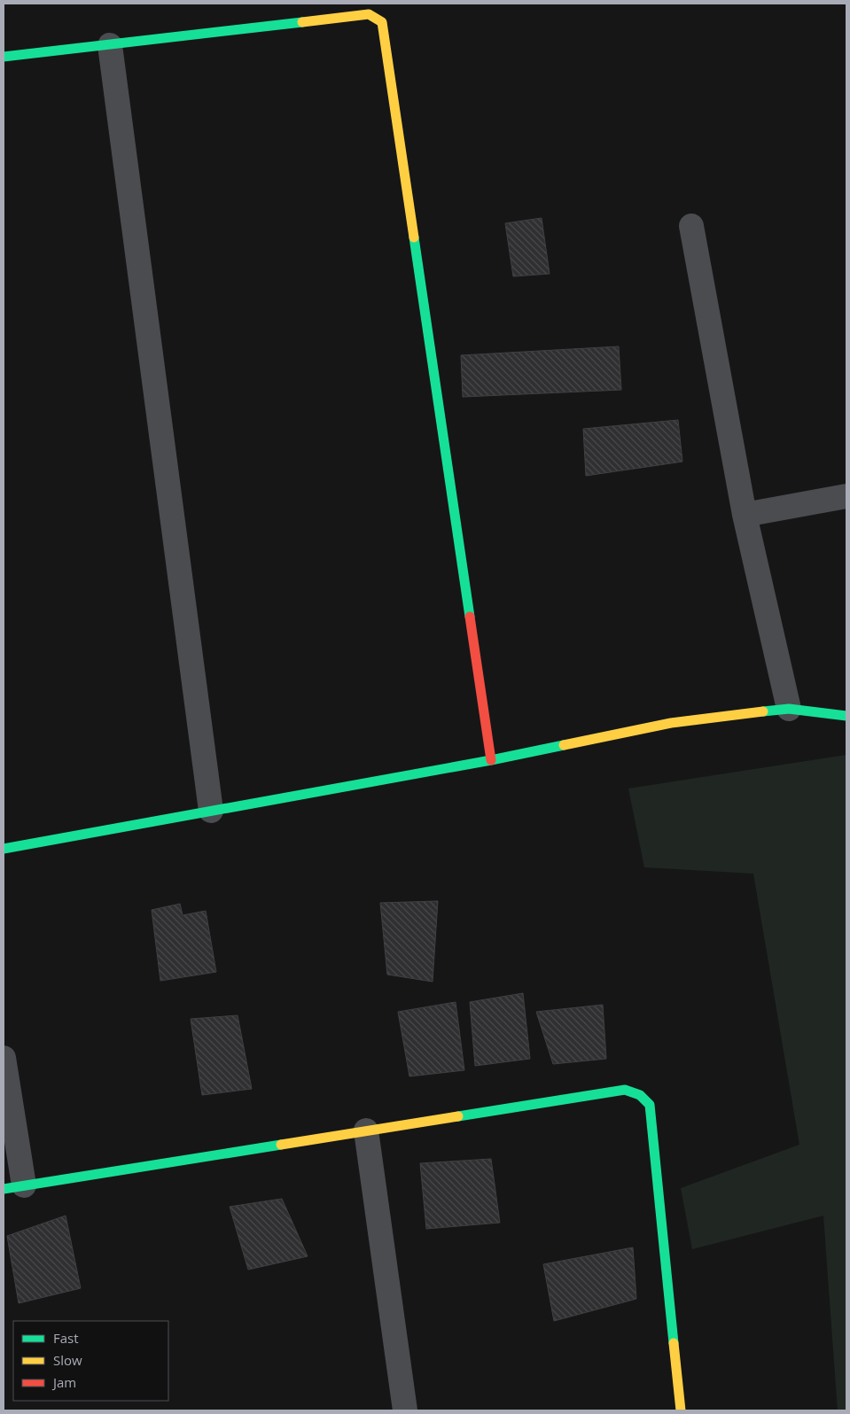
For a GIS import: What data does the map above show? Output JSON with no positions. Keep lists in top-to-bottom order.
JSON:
{
  "legend": ["Fast", "Slow", "Jam"]
}
